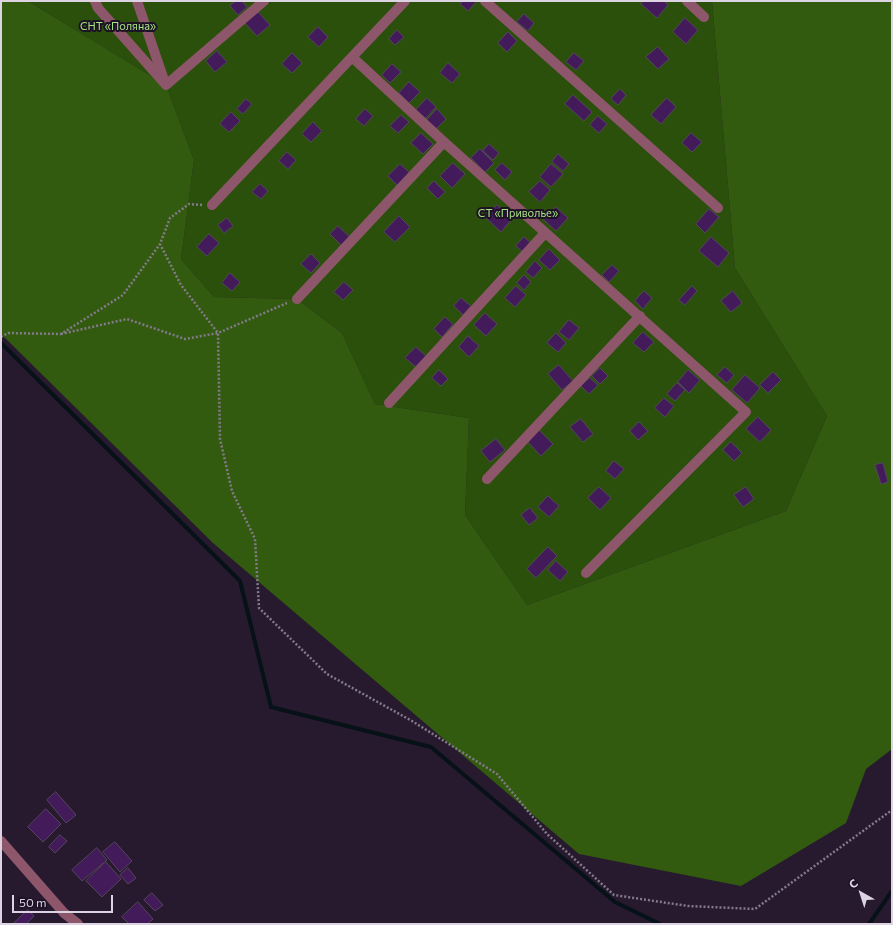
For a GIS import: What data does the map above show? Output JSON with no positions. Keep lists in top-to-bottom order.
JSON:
{
  "parks": ["СНТ «Поляна»", "СТ «Приволье»"],
  "scale_bar": "50 m",
  "north": "top left"
}
